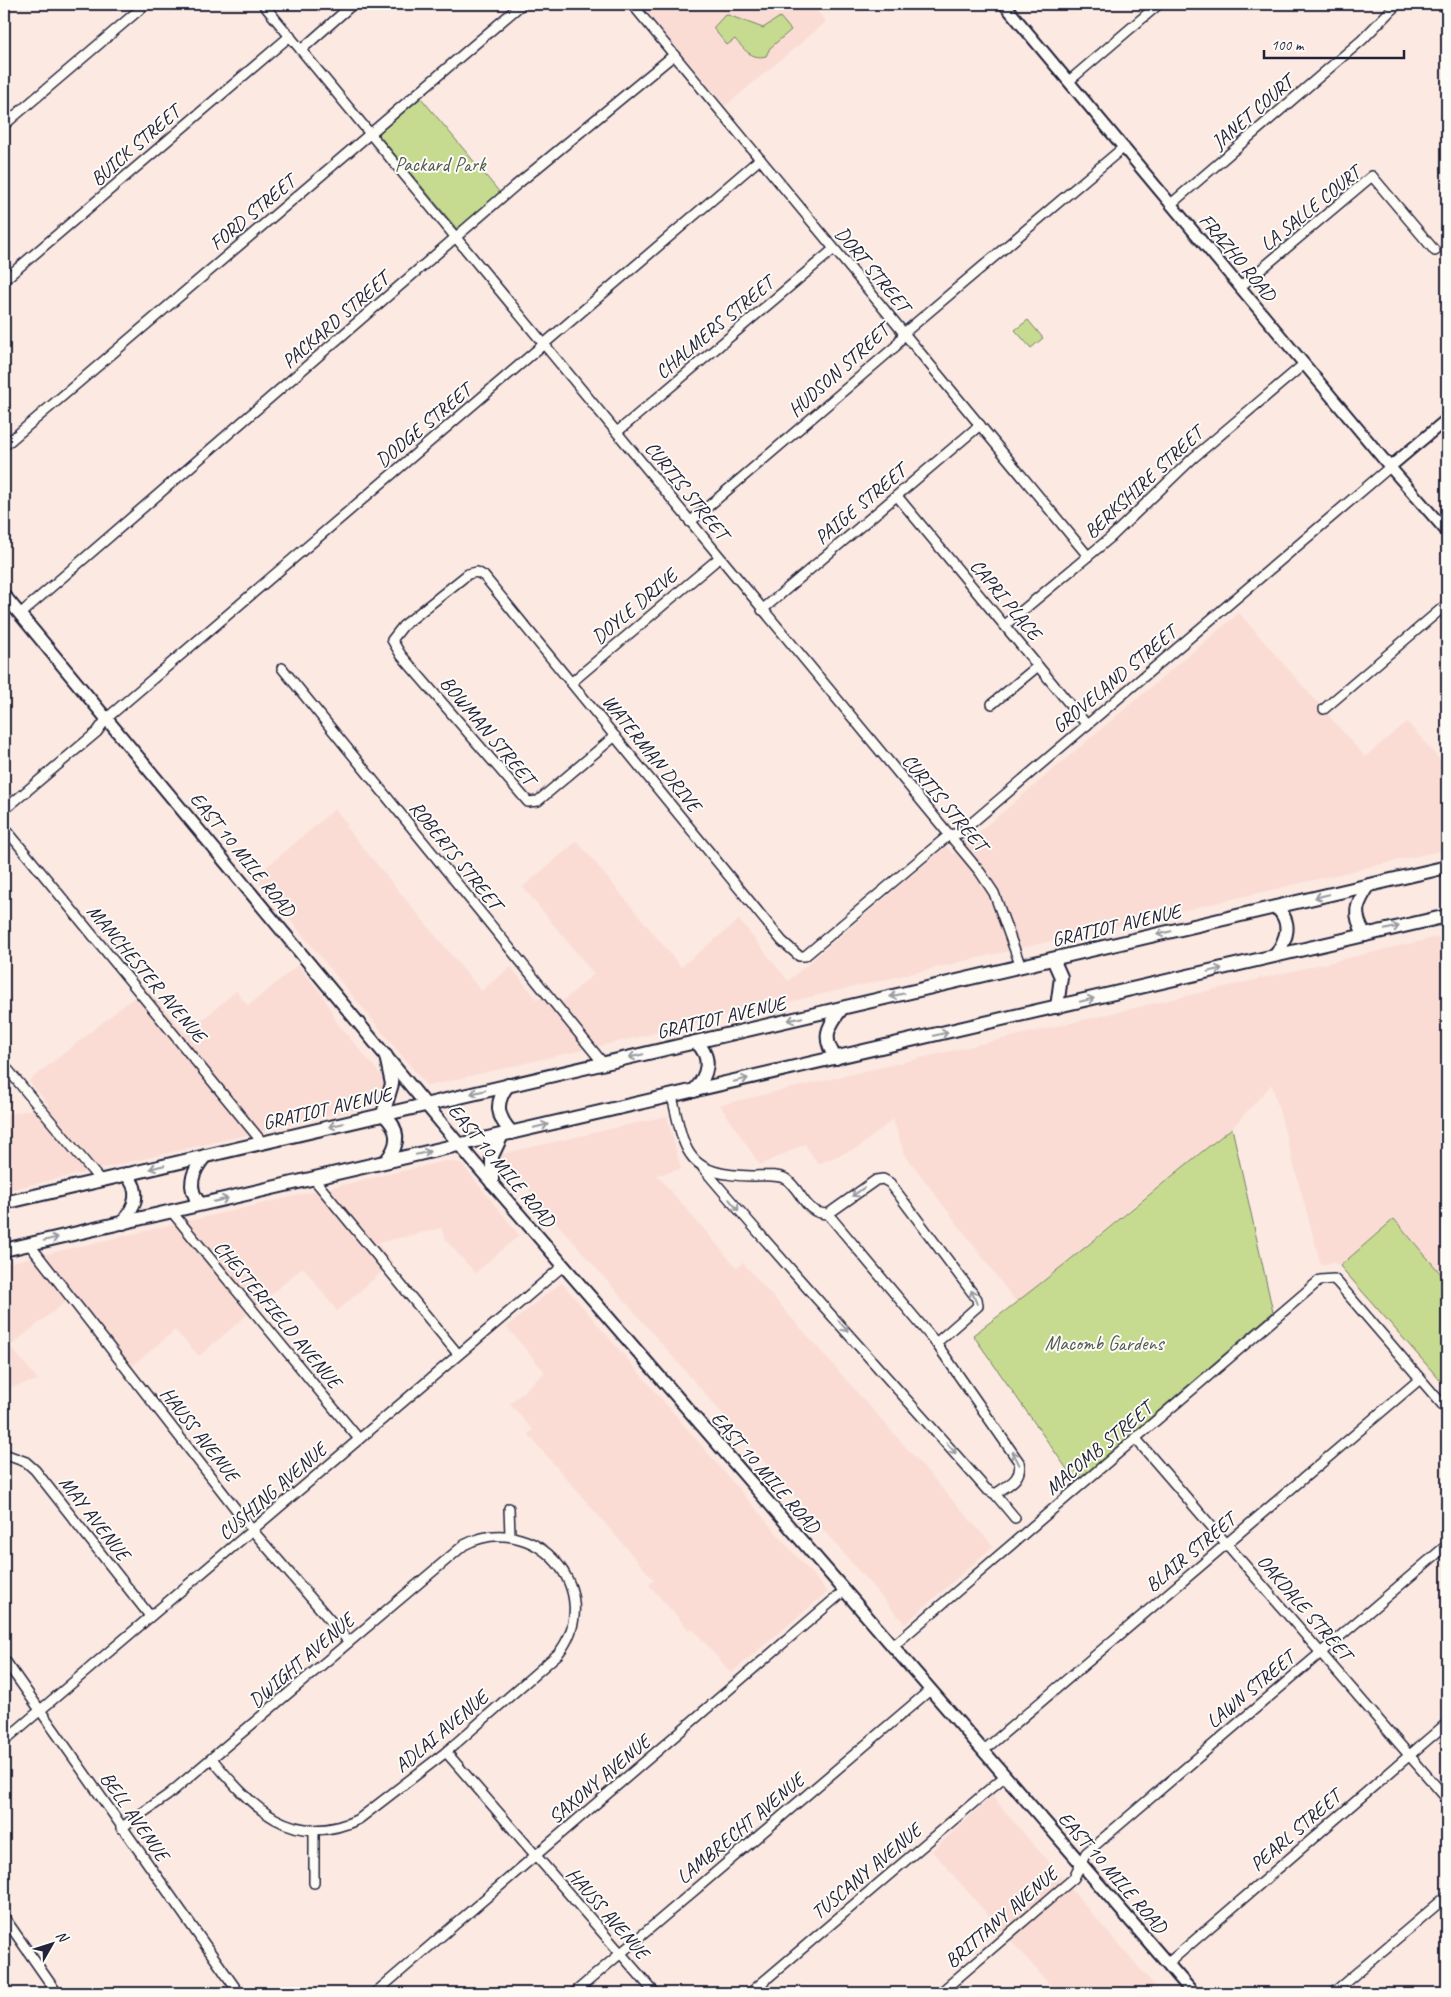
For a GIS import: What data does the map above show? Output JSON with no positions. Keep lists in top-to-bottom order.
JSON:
{
  "streets": {
    "main road": ["EAST 10 MILE ROAD", "GRATIOT AVENUE"],
    "street": [
      "JANET COURT",
      "BUICK STREET",
      "LA SALLE COURT",
      "FORD STREET",
      "FRAZHO ROAD",
      "DORT STREET",
      "PACKARD STREET",
      "CHALMERS STREET",
      "HUDSON STREET",
      "DODGE STREET",
      "BERKSHIRE STREET",
      "CURTIS STREET",
      "PAIGE STREET",
      "CAPRI PLACE",
      "DOYLE DRIVE",
      "GROVELAND STREET",
      "BOWMAN STREET",
      "WATERMAN DRIVE",
      "ROBERTS STREET",
      "MANCHESTER AVENUE",
      "CHESTERFIELD AVENUE",
      "HAUSS AVENUE",
      "MACOMB STREET",
      "CUSHING AVENUE",
      "MAY AVENUE",
      "BLAIR STREET",
      "OAKDALE STREET",
      "DWIGHT AVENUE",
      "LAWN STREET",
      "ADLAI AVENUE",
      "SAXONY AVENUE",
      "BELL AVENUE",
      "LAMBRECHT AVENUE",
      "PEARL STREET",
      "TUSCANY AVENUE",
      "BRITTANY AVENUE"
    ]
  },
  "crossings": [
    ["JANET COURT", "FRAZHO ROAD"],
    ["BUICK STREET", "CURTIS STREET"],
    ["LA SALLE COURT", "FRAZHO ROAD"],
    ["FORD STREET", "CURTIS STREET"],
    ["FRAZHO ROAD", "HUDSON STREET"],
    ["FRAZHO ROAD", "BERKSHIRE STREET"],
    ["FRAZHO ROAD", "GROVELAND STREET"],
    ["DORT STREET", "PACKARD STREET"],
    ["DORT STREET", "CHALMERS STREET"],
    ["DORT STREET", "HUDSON STREET"],
    ["DORT STREET", "DODGE STREET"],
    ["DORT STREET", "BERKSHIRE STREET"],
    ["DORT STREET", "PAIGE STREET"],
    ["PACKARD STREET", "CURTIS STREET"],
    ["PACKARD STREET", "EAST 10 MILE ROAD"],
    ["CHALMERS STREET", "CURTIS STREET"],
    ["HUDSON STREET", "CURTIS STREET"],
    ["DODGE STREET", "CURTIS STREET"],
    ["DODGE STREET", "EAST 10 MILE ROAD"],
    ["BERKSHIRE STREET", "CAPRI PLACE"],
    ["CURTIS STREET", "PAIGE STREET"],
    ["CURTIS STREET", "DOYLE DRIVE"],
    ["CURTIS STREET", "GROVELAND STREET"],
    ["CURTIS STREET", "GRATIOT AVENUE"],
    ["PAIGE STREET", "CAPRI PLACE"],
    ["CAPRI PLACE", "GROVELAND STREET"],
    ["DOYLE DRIVE", "WATERMAN DRIVE"],
    ["GROVELAND STREET", "WATERMAN DRIVE"],
    ["BOWMAN STREET", "WATERMAN DRIVE"],
    ["EAST 10 MILE ROAD", "GRATIOT AVENUE"],
    ["EAST 10 MILE ROAD", "MACOMB STREET"],
    ["EAST 10 MILE ROAD", "CUSHING AVENUE"],
    ["EAST 10 MILE ROAD", "BLAIR STREET"],
    ["EAST 10 MILE ROAD", "LAWN STREET"],
    ["EAST 10 MILE ROAD", "SAXONY AVENUE"],
    ["EAST 10 MILE ROAD", "LAMBRECHT AVENUE"],
    ["EAST 10 MILE ROAD", "PEARL STREET"],
    ["EAST 10 MILE ROAD", "TUSCANY AVENUE"],
    ["EAST 10 MILE ROAD", "BRITTANY AVENUE"],
    ["ROBERTS STREET", "GRATIOT AVENUE"],
    ["GRATIOT AVENUE", "MANCHESTER AVENUE"],
    ["CHESTERFIELD AVENUE", "CUSHING AVENUE"],
    ["HAUSS AVENUE", "CUSHING AVENUE"],
    ["HAUSS AVENUE", "DWIGHT AVENUE"],
    ["HAUSS AVENUE", "ADLAI AVENUE"],
    ["HAUSS AVENUE", "SAXONY AVENUE"],
    ["HAUSS AVENUE", "LAMBRECHT AVENUE"],
    ["MACOMB STREET", "BLAIR STREET"],
    ["MACOMB STREET", "OAKDALE STREET"],
    ["CUSHING AVENUE", "MAY AVENUE"],
    ["CUSHING AVENUE", "BELL AVENUE"],
    ["BLAIR STREET", "OAKDALE STREET"],
    ["OAKDALE STREET", "LAWN STREET"],
    ["OAKDALE STREET", "PEARL STREET"],
    ["DWIGHT AVENUE", "ADLAI AVENUE"],
    ["DWIGHT AVENUE", "BELL AVENUE"],
    ["LAWN STREET", "BRITTANY AVENUE"]
  ],
  "parks": ["Packard Park", "Macomb Gardens"],
  "scale_bar": "100 m",
  "north": "top right"
}
